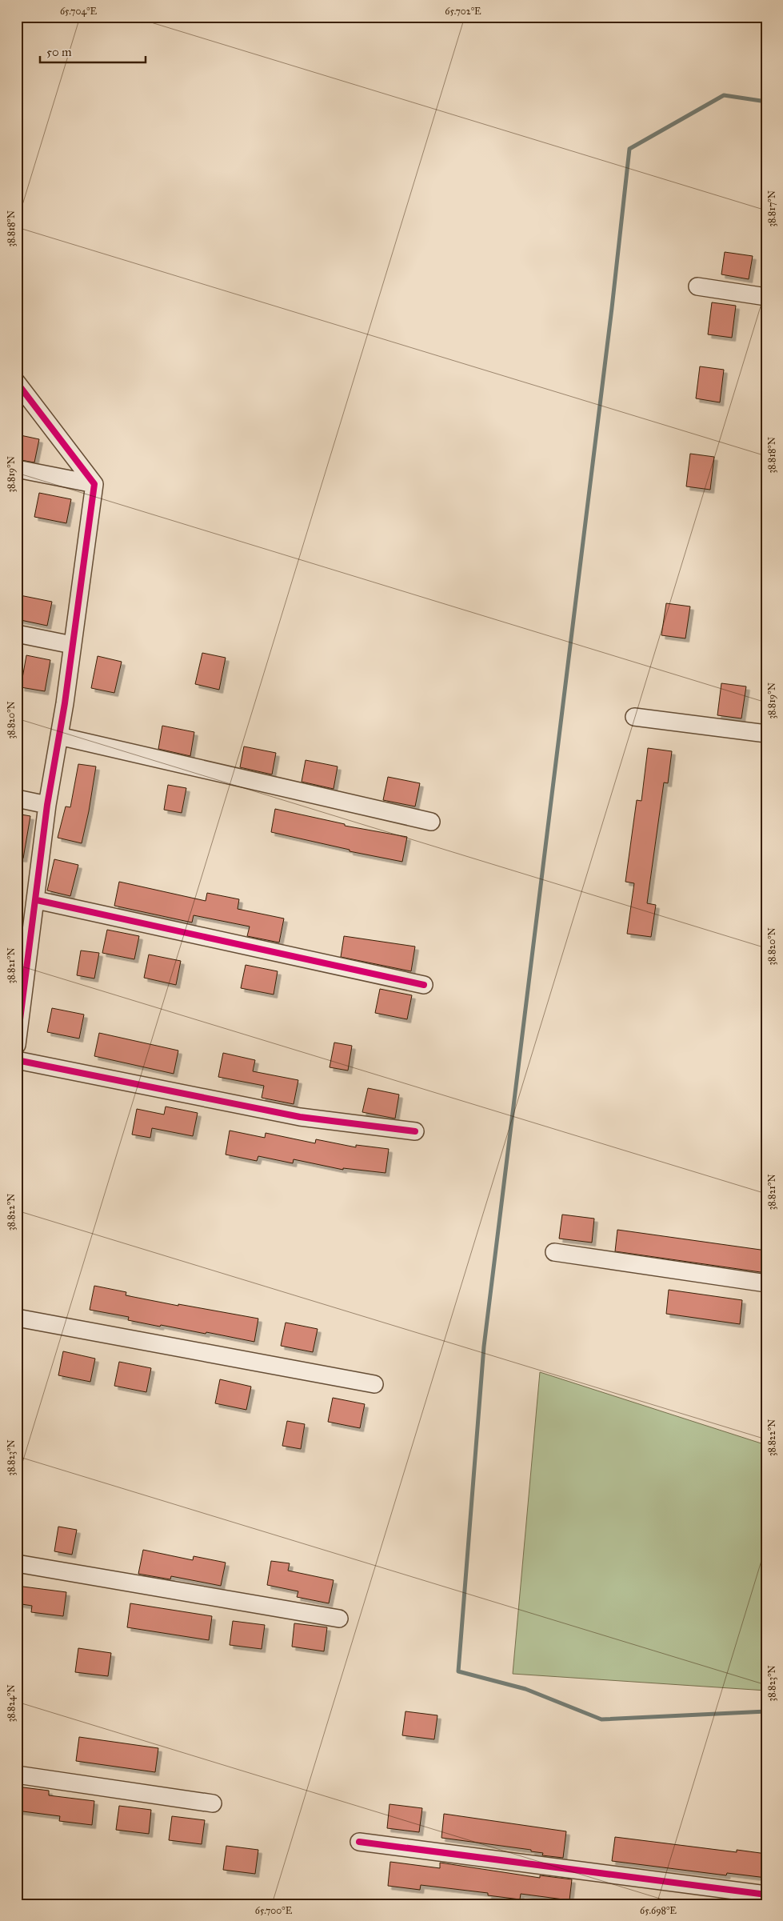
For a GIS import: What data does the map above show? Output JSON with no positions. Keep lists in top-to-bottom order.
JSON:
{
  "scale_bar": "50 m",
  "coordinates": [
    "65.704°E",
    "65.702°E",
    "38.817°N",
    "38.818°N",
    "38.819°N",
    "38.820°N",
    "38.821°N",
    "38.822°N",
    "38.823°N",
    "38.824°N",
    "65.700°E",
    "65.698°E"
  ]
}
